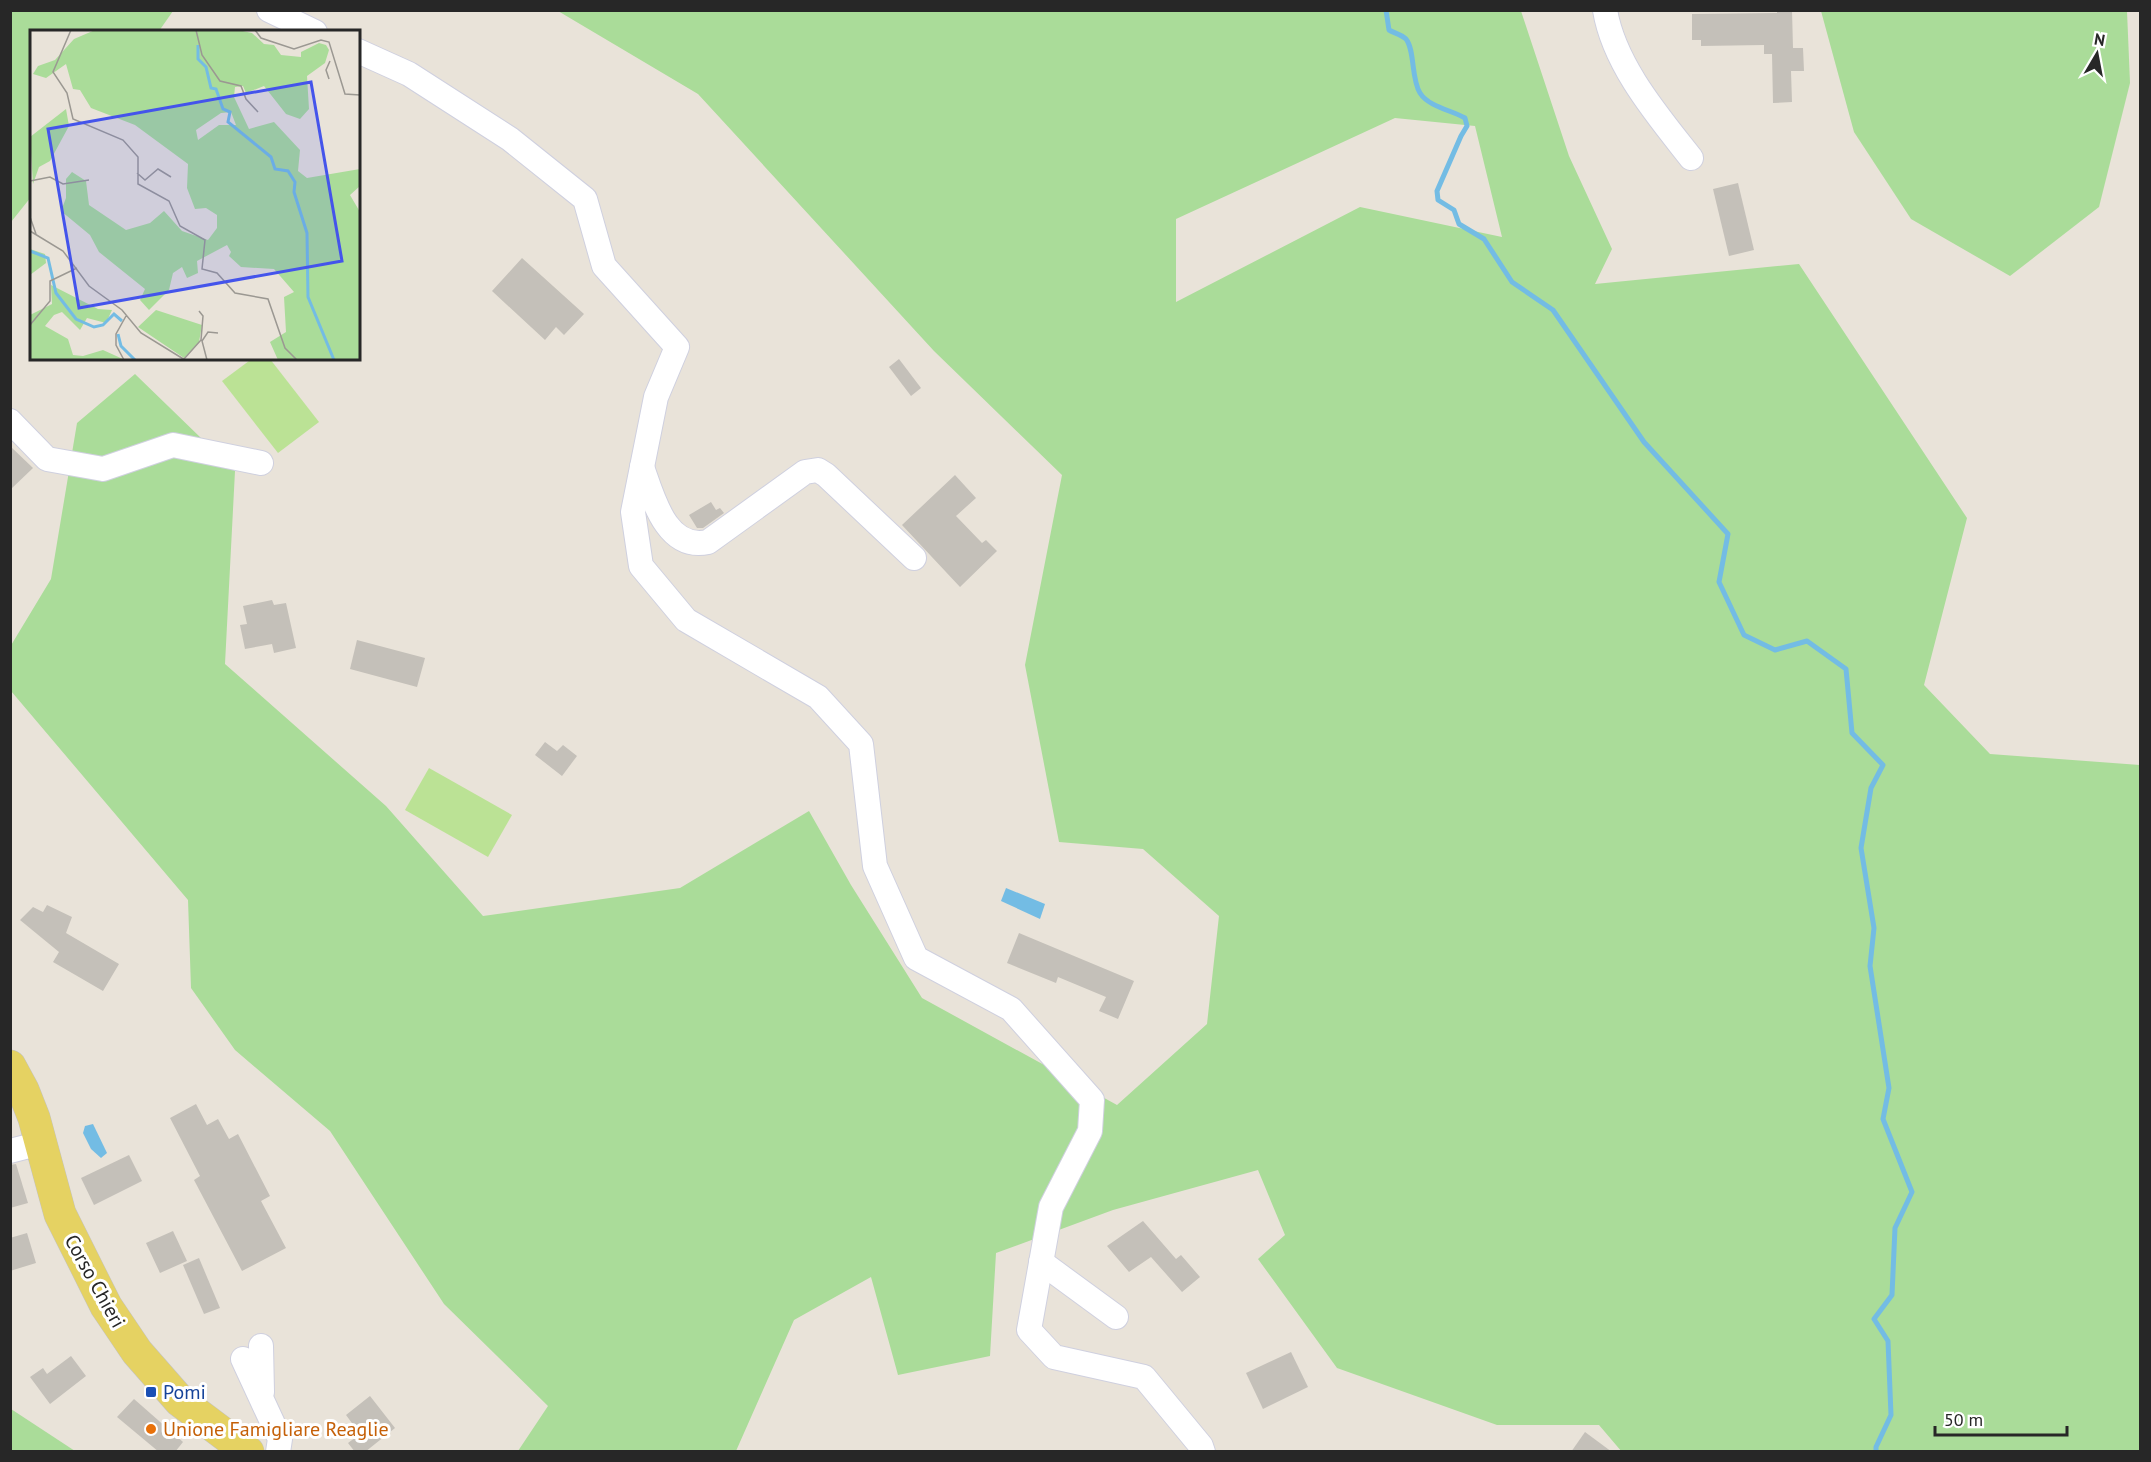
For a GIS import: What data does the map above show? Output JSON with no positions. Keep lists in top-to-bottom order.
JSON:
{
  "streets": {
    "main road": ["Corso Chieri"]
  },
  "places": {
    "transit": ["Pomi"],
    "other": ["Unione Famigliare Reaglie"]
  },
  "scale_bar": "50 m",
  "north": "top"
}
